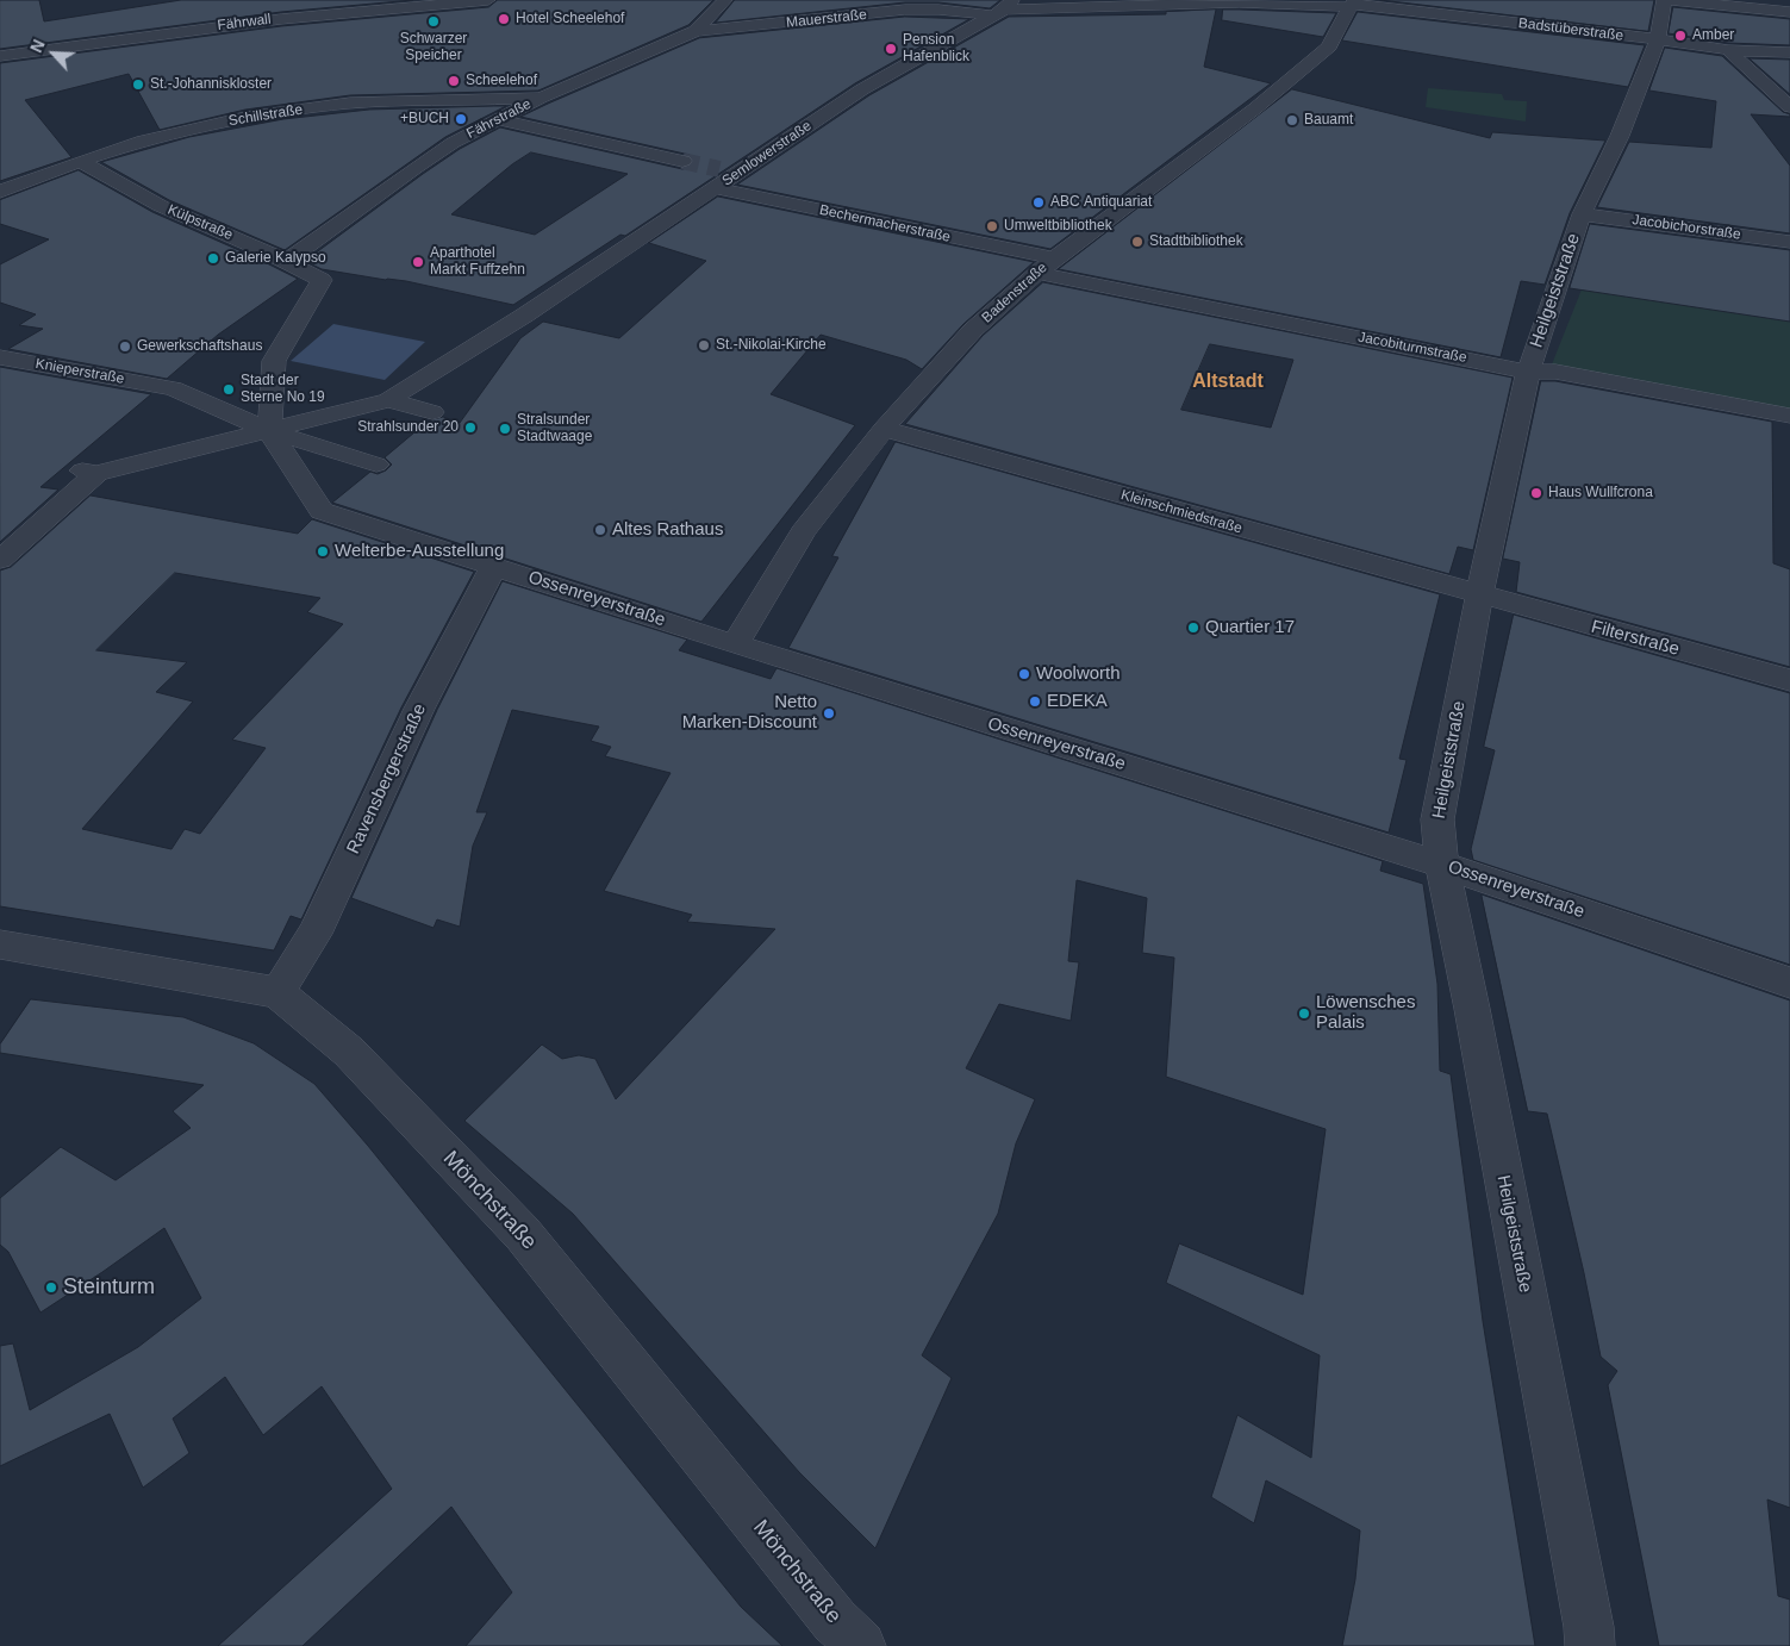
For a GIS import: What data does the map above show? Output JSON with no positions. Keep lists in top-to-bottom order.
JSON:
{
  "streets": {
    "street": [
      "Mauerstraße",
      "Fährwall",
      "Badstüberstraße",
      "Schillstraße",
      "Fährstraße",
      "Semlowerstraße",
      "Külpstraße",
      "Bechermacherstraße",
      "Jacobichorstraße",
      "Heilgeiststraße",
      "Badenstraße",
      "Jacobiturmstraße",
      "Knieperstraße",
      "Kleinschmiedstraße",
      "Ossenreyerstraße",
      "Filterstraße",
      "Ravensbergerstraße",
      "Mönchstraße"
    ]
  },
  "crossings": [
    ["Mauerstraße", "Badstüberstraße"],
    ["Mauerstraße", "Fährstraße"],
    ["Mauerstraße", "Semlowerstraße"],
    ["Mauerstraße", "Badenstraße"],
    ["Badstüberstraße", "Heilgeiststraße"],
    ["Badstüberstraße", "Badenstraße"],
    ["Schillstraße", "Fährstraße"],
    ["Schillstraße", "Külpstraße"],
    ["Fährstraße", "Külpstraße"],
    ["Semlowerstraße", "Bechermacherstraße"],
    ["Külpstraße", "Knieperstraße"],
    ["Külpstraße", "Ossenreyerstraße"],
    ["Bechermacherstraße", "Badenstraße"],
    ["Jacobichorstraße", "Heilgeiststraße"],
    ["Heilgeiststraße", "Jacobiturmstraße"],
    ["Heilgeiststraße", "Kleinschmiedstraße"],
    ["Heilgeiststraße", "Ossenreyerstraße"],
    ["Heilgeiststraße", "Filterstraße"],
    ["Badenstraße", "Jacobiturmstraße"],
    ["Badenstraße", "Kleinschmiedstraße"],
    ["Badenstraße", "Ossenreyerstraße"],
    ["Knieperstraße", "Ossenreyerstraße"],
    ["Kleinschmiedstraße", "Filterstraße"],
    ["Ossenreyerstraße", "Ravensbergerstraße"],
    ["Ravensbergerstraße", "Mönchstraße"]
  ],
  "districts": ["Altstadt"],
  "places": [
    "Hotel Scheelehof",
    "Schwarzer Speicher",
    "Amber",
    "Pension Hafenblick",
    "Scheelehof",
    "St.-Johanniskloster",
    "+BUCH",
    "Bauamt",
    "ABC Antiquariat",
    "Umweltbibliothek",
    "Stadtbibliothek",
    "Galerie Kalypso",
    "Aparthotel Markt Fuffzehn",
    "St.-Nikolai-Kirche",
    "Gewerkschaftshaus",
    "Stadt der Sterne No 19",
    "Strahlsunder 20",
    "Stralsunder Stadtwaage",
    "Haus Wullfcrona",
    "Altes Rathaus",
    "Welterbe-Ausstellung",
    "Quartier 17",
    "Woolworth",
    "EDEKA",
    "Netto Marken-Discount",
    "Löwensches Palais",
    "Steinturm"
  ],
  "north": "top left"
}
